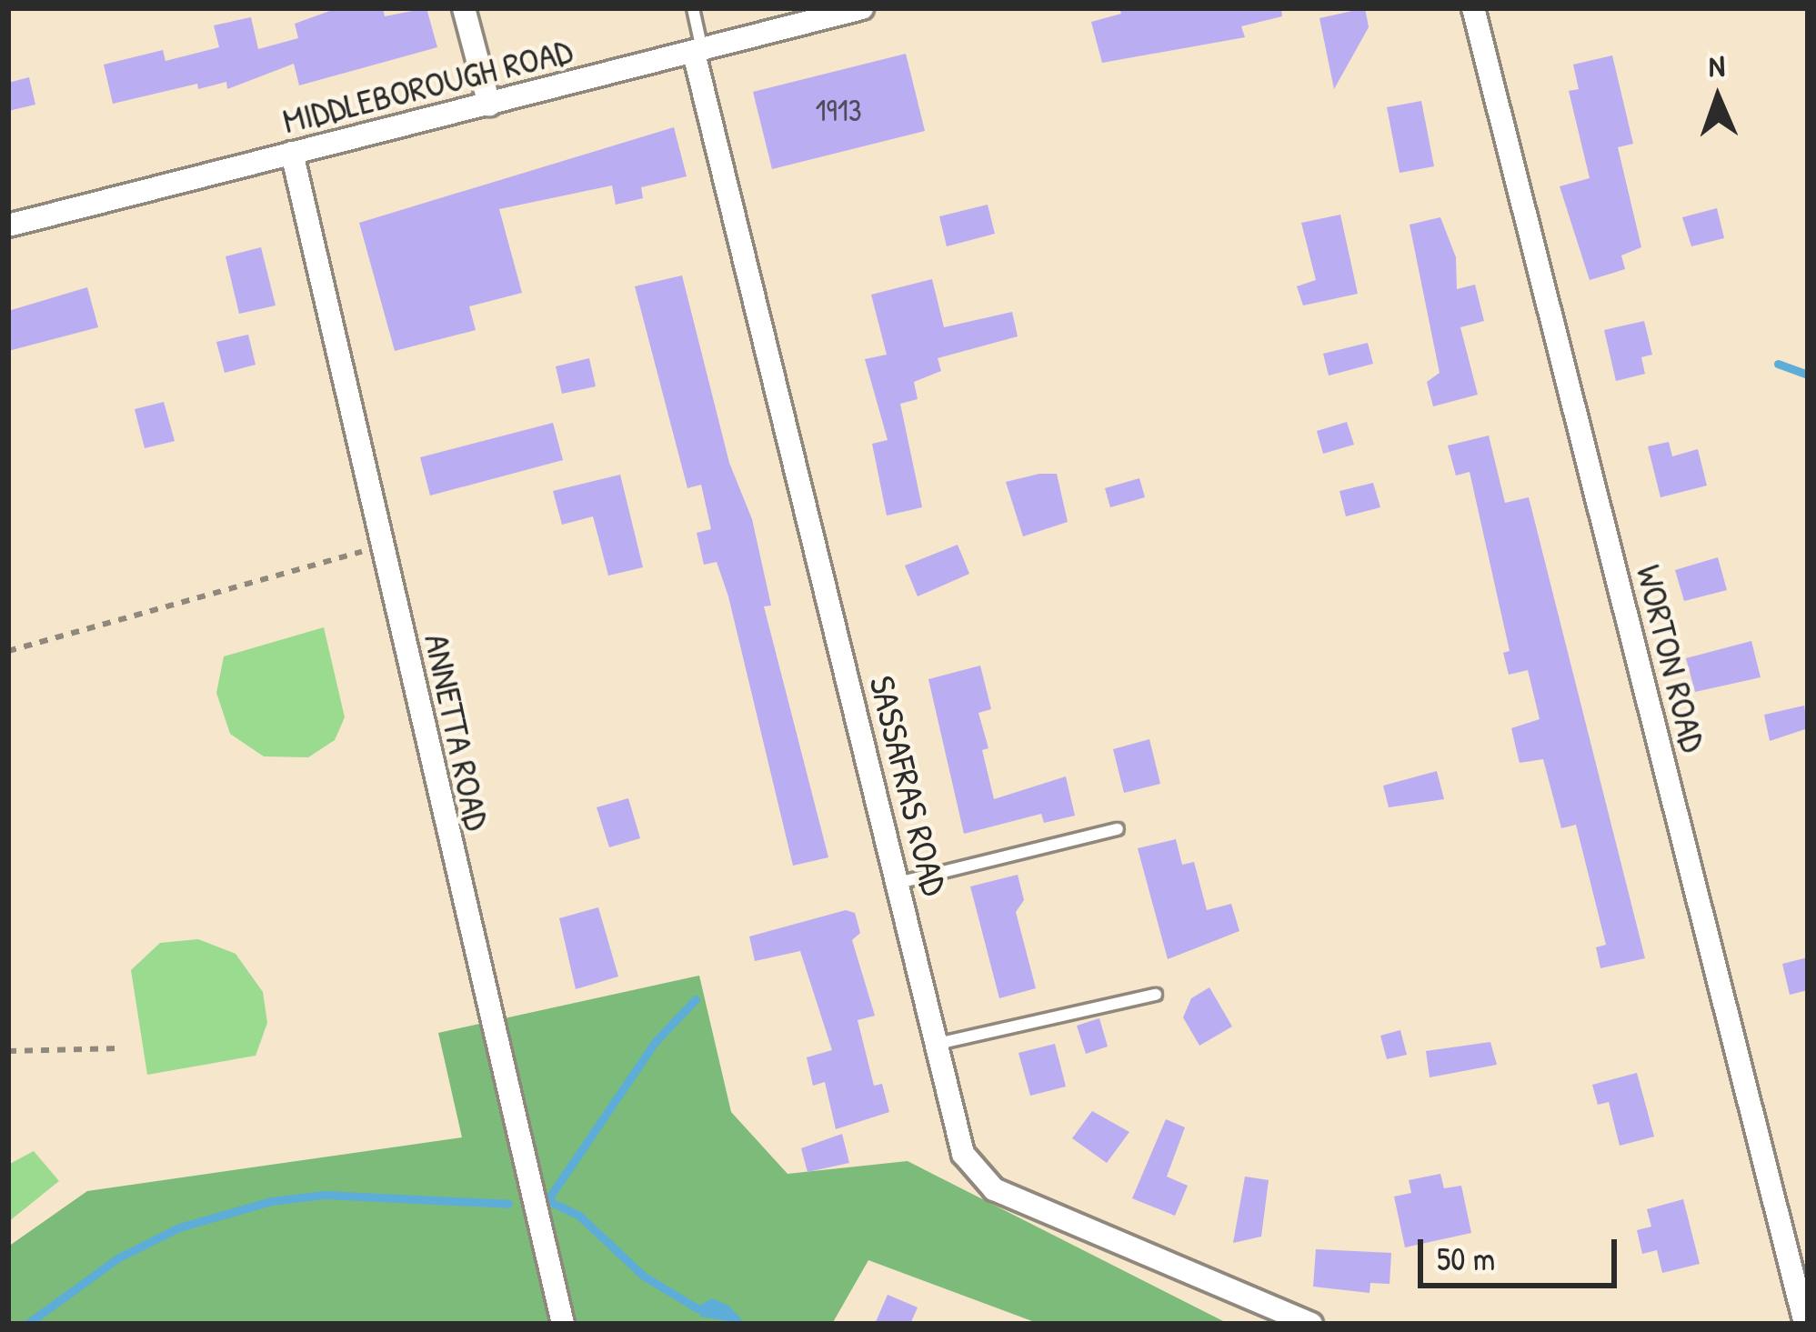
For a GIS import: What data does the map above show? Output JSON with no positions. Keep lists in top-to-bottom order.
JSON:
{
  "streets": {
    "street": [
      "MIDDLEBOROUGH ROAD",
      "WORTON ROAD",
      "ANNETTA ROAD",
      "SASSAFRAS ROAD"
    ]
  },
  "crossings": [
    ["MIDDLEBOROUGH ROAD", "ANNETTA ROAD"],
    ["MIDDLEBOROUGH ROAD", "SASSAFRAS ROAD"]
  ],
  "house_numbers": ["1913"],
  "scale_bar": "50 m",
  "north": "top"
}
